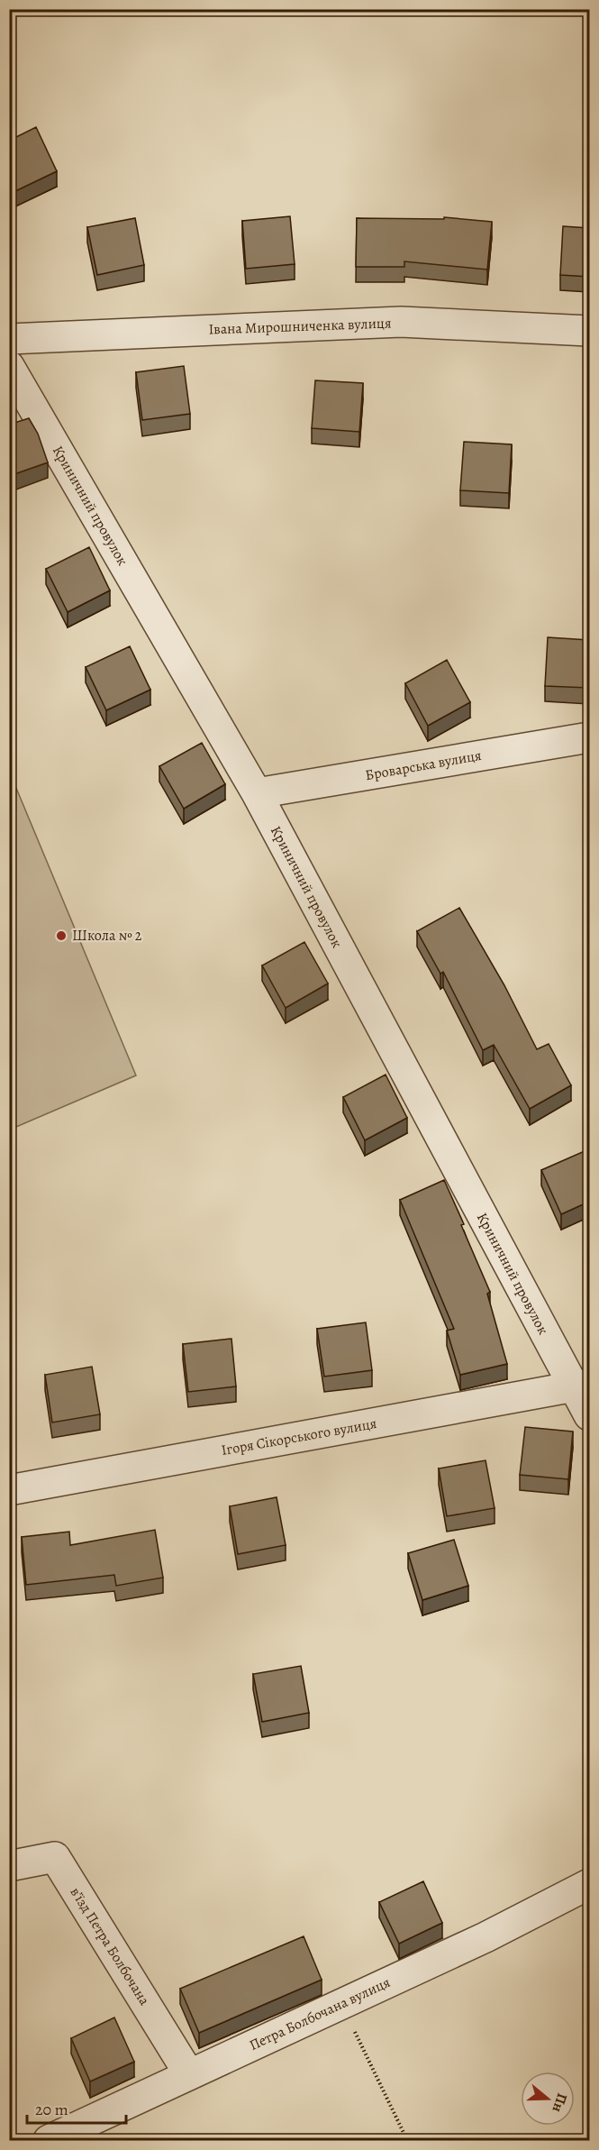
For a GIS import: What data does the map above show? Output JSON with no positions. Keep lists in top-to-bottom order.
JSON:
{
  "streets": {
    "street": [
      "Івана Мирошниченка вулиця",
      "Криничний провулок",
      "Броварська вулиця",
      "Ігоря Сікорського вулиця",
      "в’їзд Петра Болбочана",
      "Петра Болбочана вулиця"
    ]
  },
  "crossings": [
    ["Криничний провулок", "Броварська вулиця"],
    ["Криничний провулок", "Ігоря Сікорського вулиця"],
    ["в’їзд Петра Болбочана", "Петра Болбочана вулиця"]
  ],
  "places": ["Школа № 2"],
  "scale_bar": "20 m",
  "north": "right"
}
